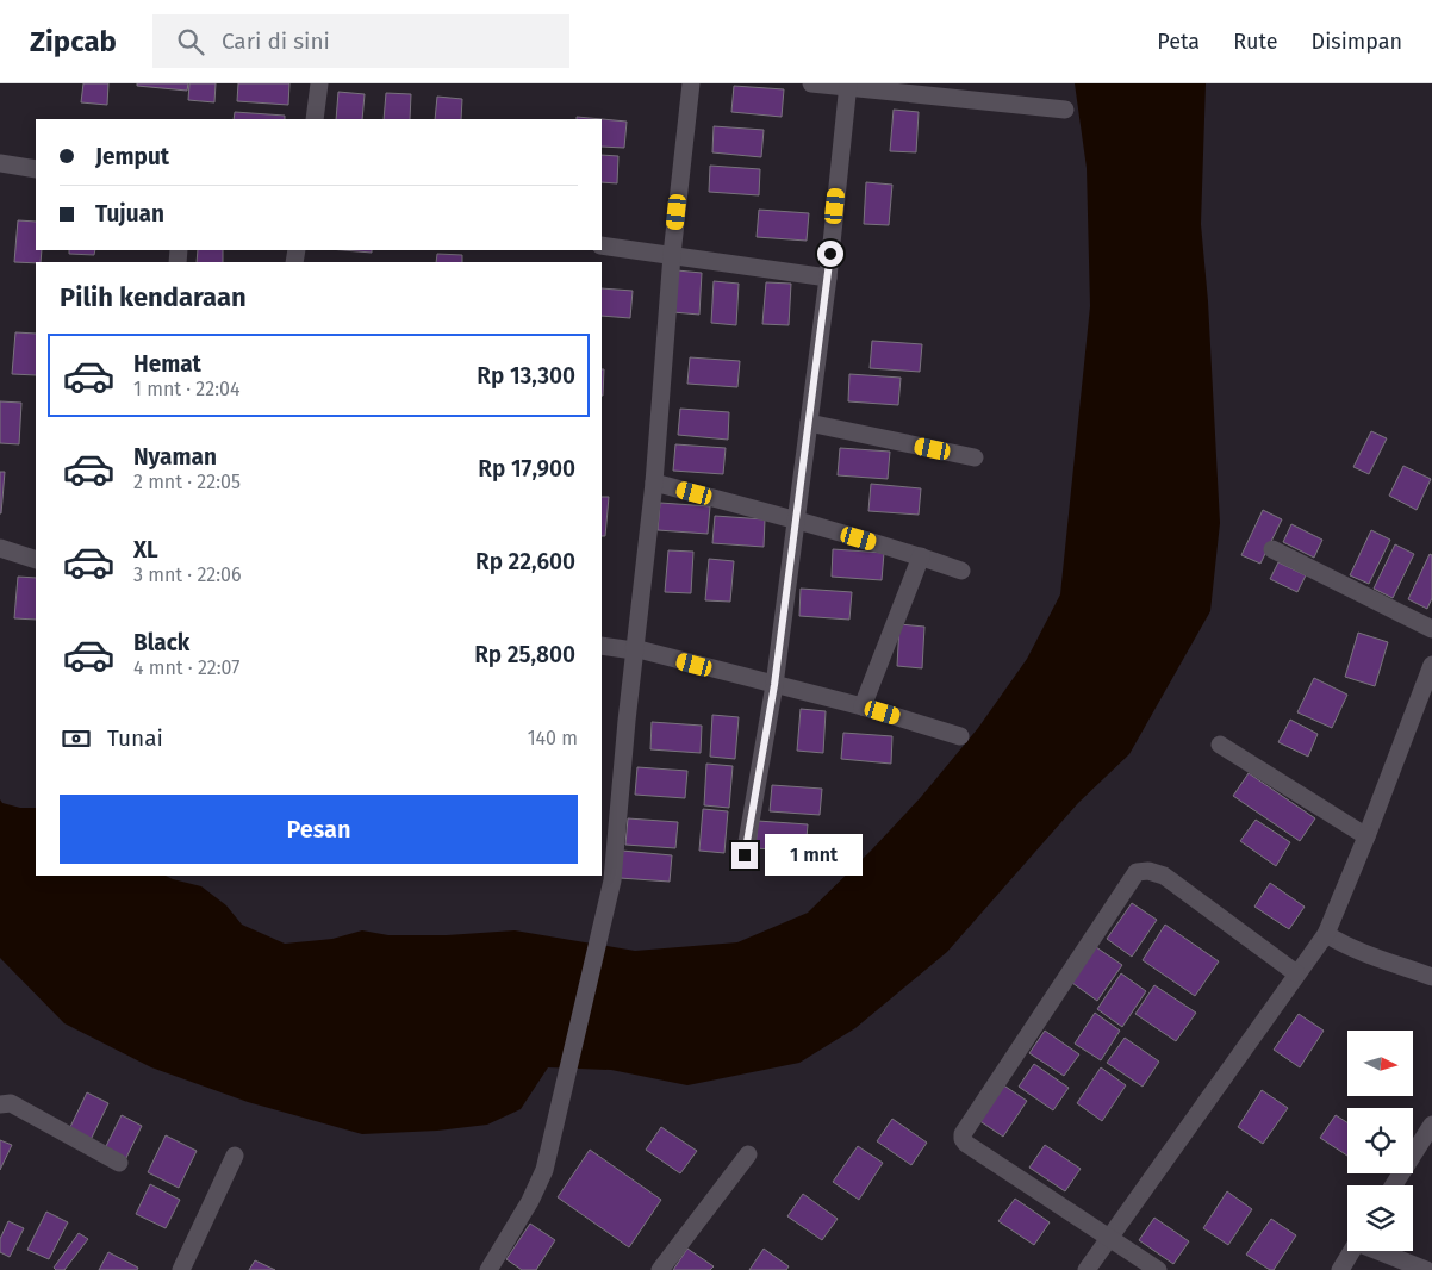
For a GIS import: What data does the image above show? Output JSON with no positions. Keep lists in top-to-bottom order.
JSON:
{
  "north": "right",
  "page": {
    "header": "Zipcab",
    "search": "Cari di sini",
    "nav": ["Peta", "Rute", "Disimpan"],
    "banner": ["Jemput", "Tujuan"],
    "heading": "Pilih kendaraan",
    "list": [
      {
        "name": "Hemat",
        "note": "1 mnt · 22:04",
        "value": "Rp 13,300"
      },
      {
        "name": "Nyaman",
        "note": "2 mnt · 22:05",
        "value": "Rp 17,900"
      },
      {
        "name": "XL",
        "note": "3 mnt · 22:06",
        "value": "Rp 22,600"
      },
      {
        "name": "Black",
        "note": "4 mnt · 22:07",
        "value": "Rp 25,800"
      }
    ],
    "pay": ["Tunai", "140 m"],
    "buttons": "Pesan",
    "bubble": "1 mnt"
  }
}
